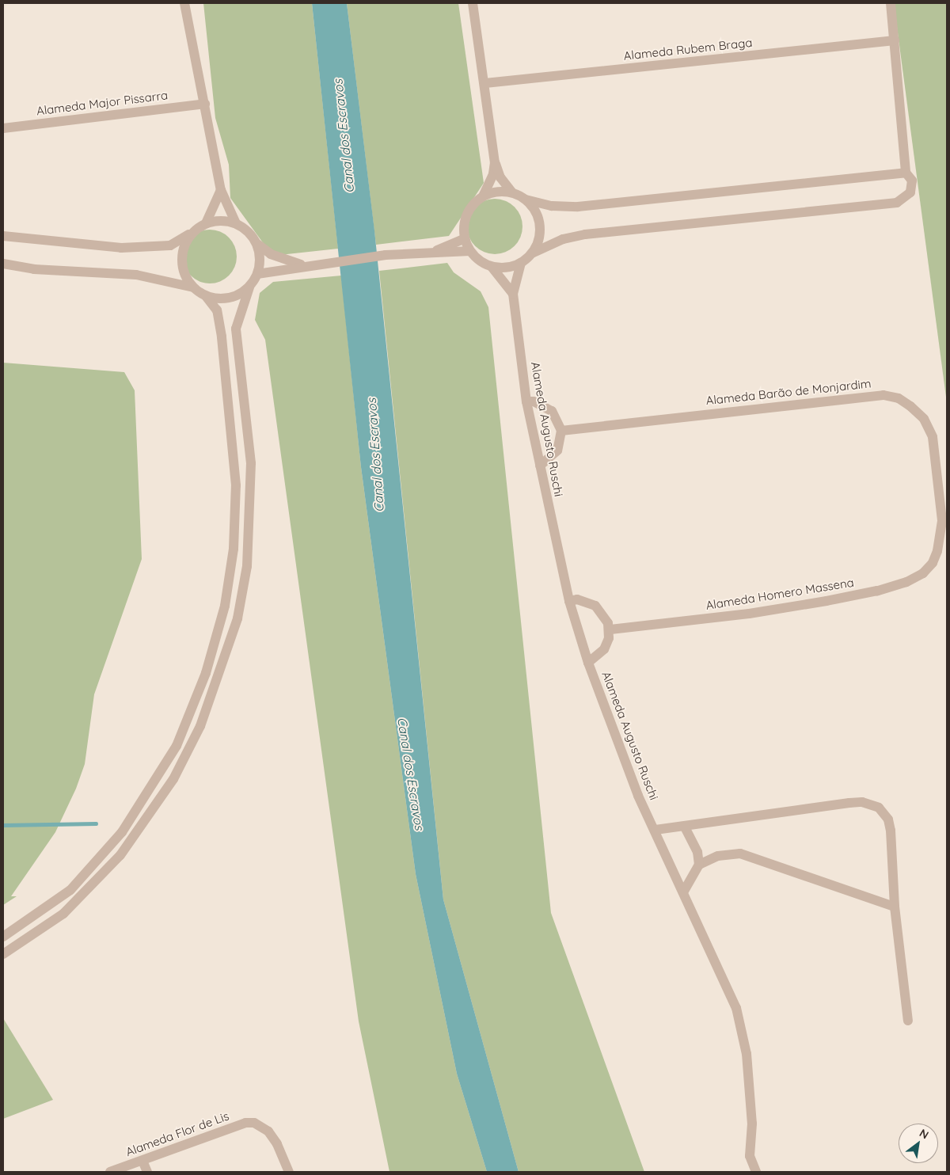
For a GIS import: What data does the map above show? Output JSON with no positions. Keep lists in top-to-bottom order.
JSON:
{
  "streets": {
    "street": [
      "Alameda Rubem Braga",
      "Alameda Major Pissarra",
      "Alameda Barão de Monjardim",
      "Alameda Augusto Ruschi",
      "Alameda Homero Massena",
      "Alameda Flor de Lis"
    ]
  },
  "crossings": [
    ["Alameda Barão de Monjardim", "Alameda Homero Massena"]
  ],
  "water": ["Canal dos Escravos"],
  "north": "top right"
}
